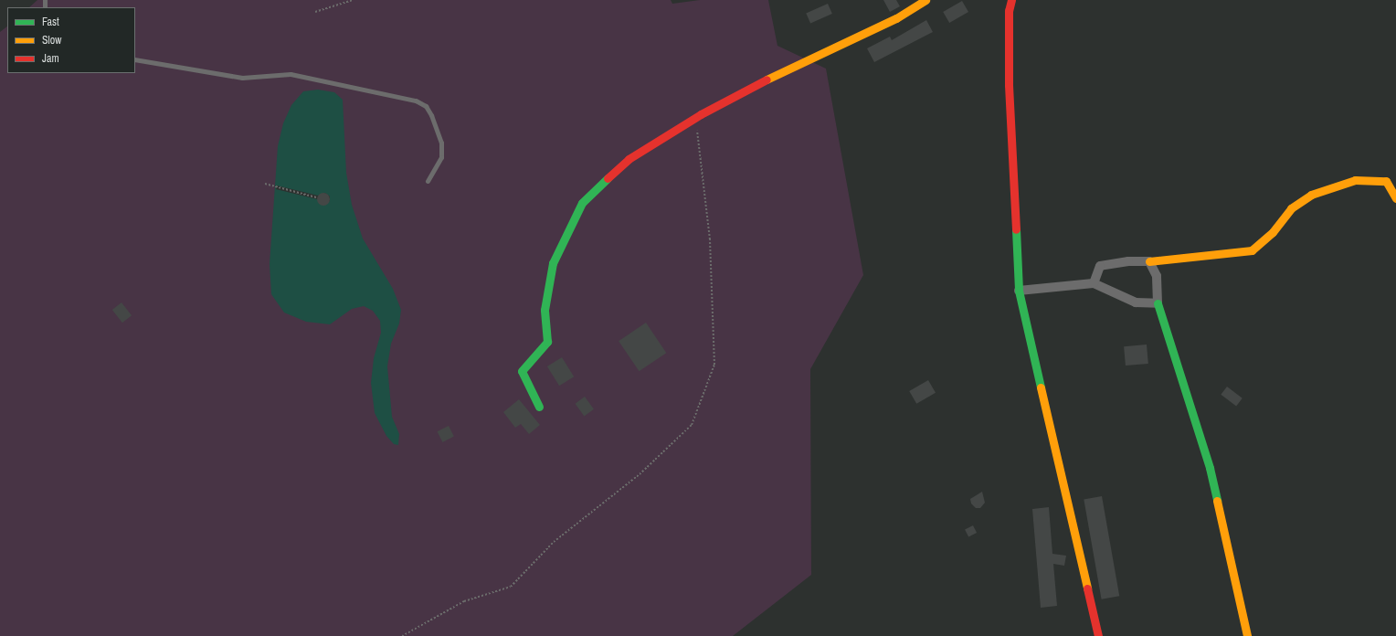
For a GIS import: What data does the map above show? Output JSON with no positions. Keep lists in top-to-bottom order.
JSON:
{
  "legend": ["Fast", "Slow", "Jam"]
}
